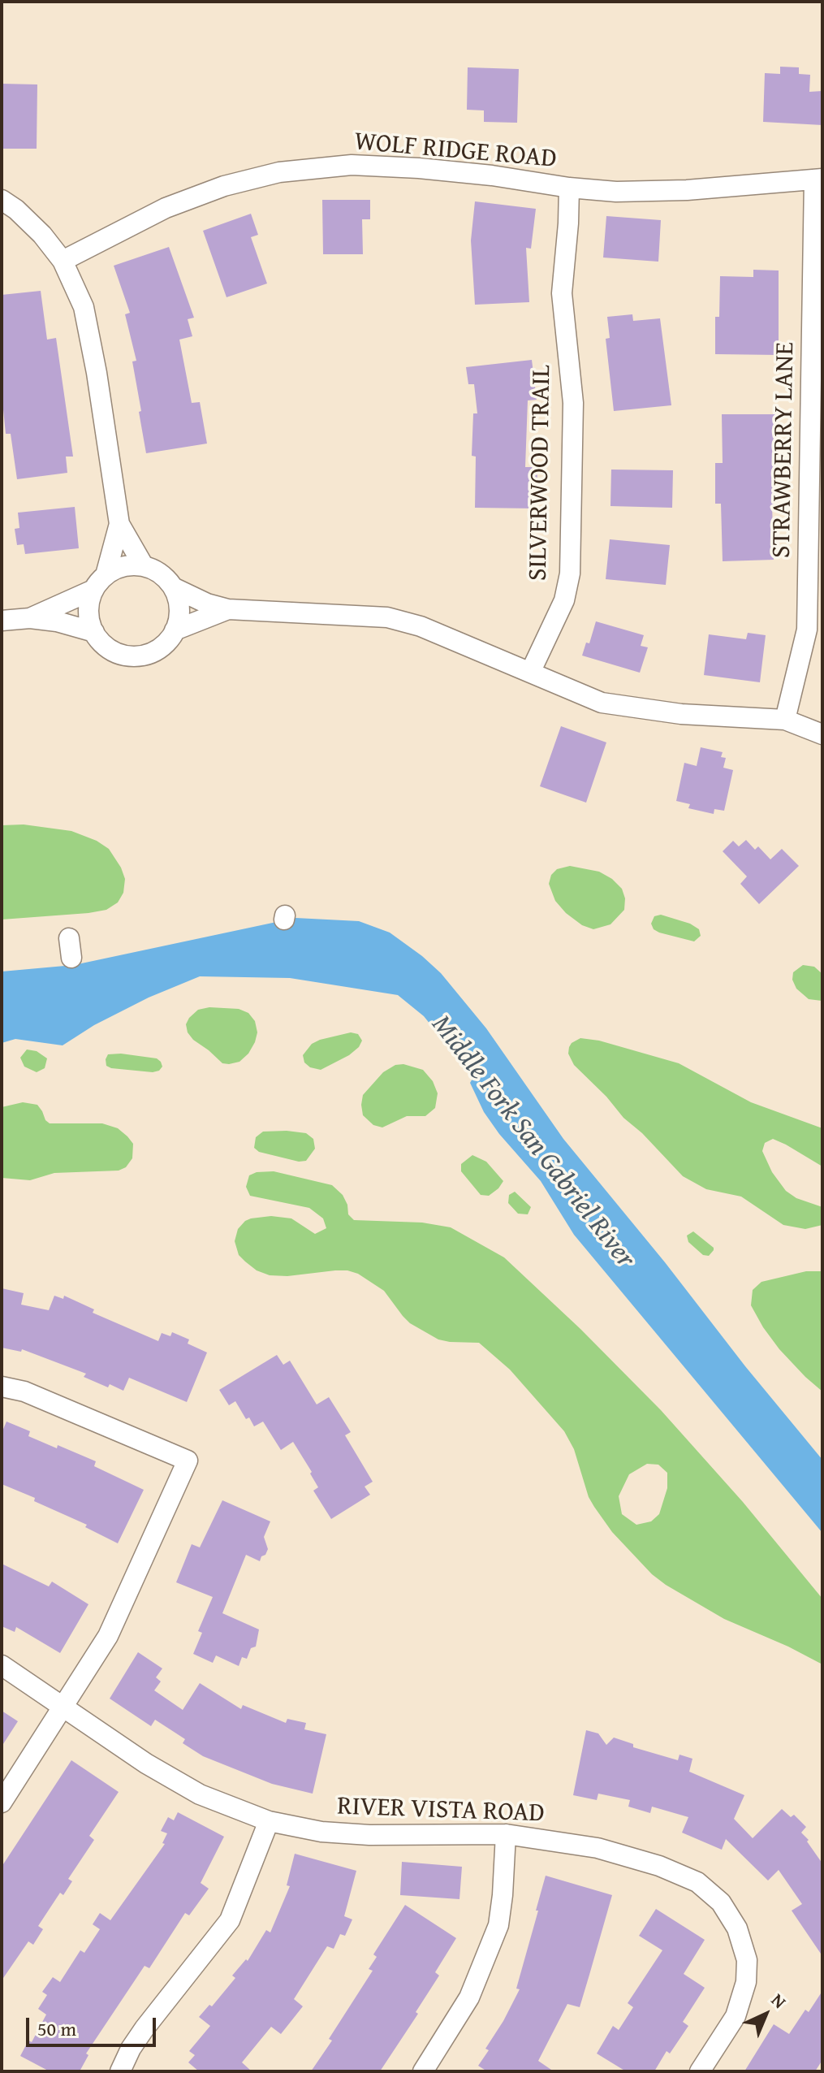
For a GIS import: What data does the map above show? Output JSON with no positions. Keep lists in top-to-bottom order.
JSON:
{
  "streets": {
    "street": [
      "WOLF RIDGE ROAD",
      "STRAWBERRY LANE",
      "SILVERWOOD TRAIL",
      "RIVER VISTA ROAD"
    ]
  },
  "crossings": [
    ["WOLF RIDGE ROAD", "STRAWBERRY LANE"],
    ["WOLF RIDGE ROAD", "SILVERWOOD TRAIL"]
  ],
  "water": ["Middle Fork San Gabriel River"],
  "scale_bar": "50 m",
  "north": "top right"
}
